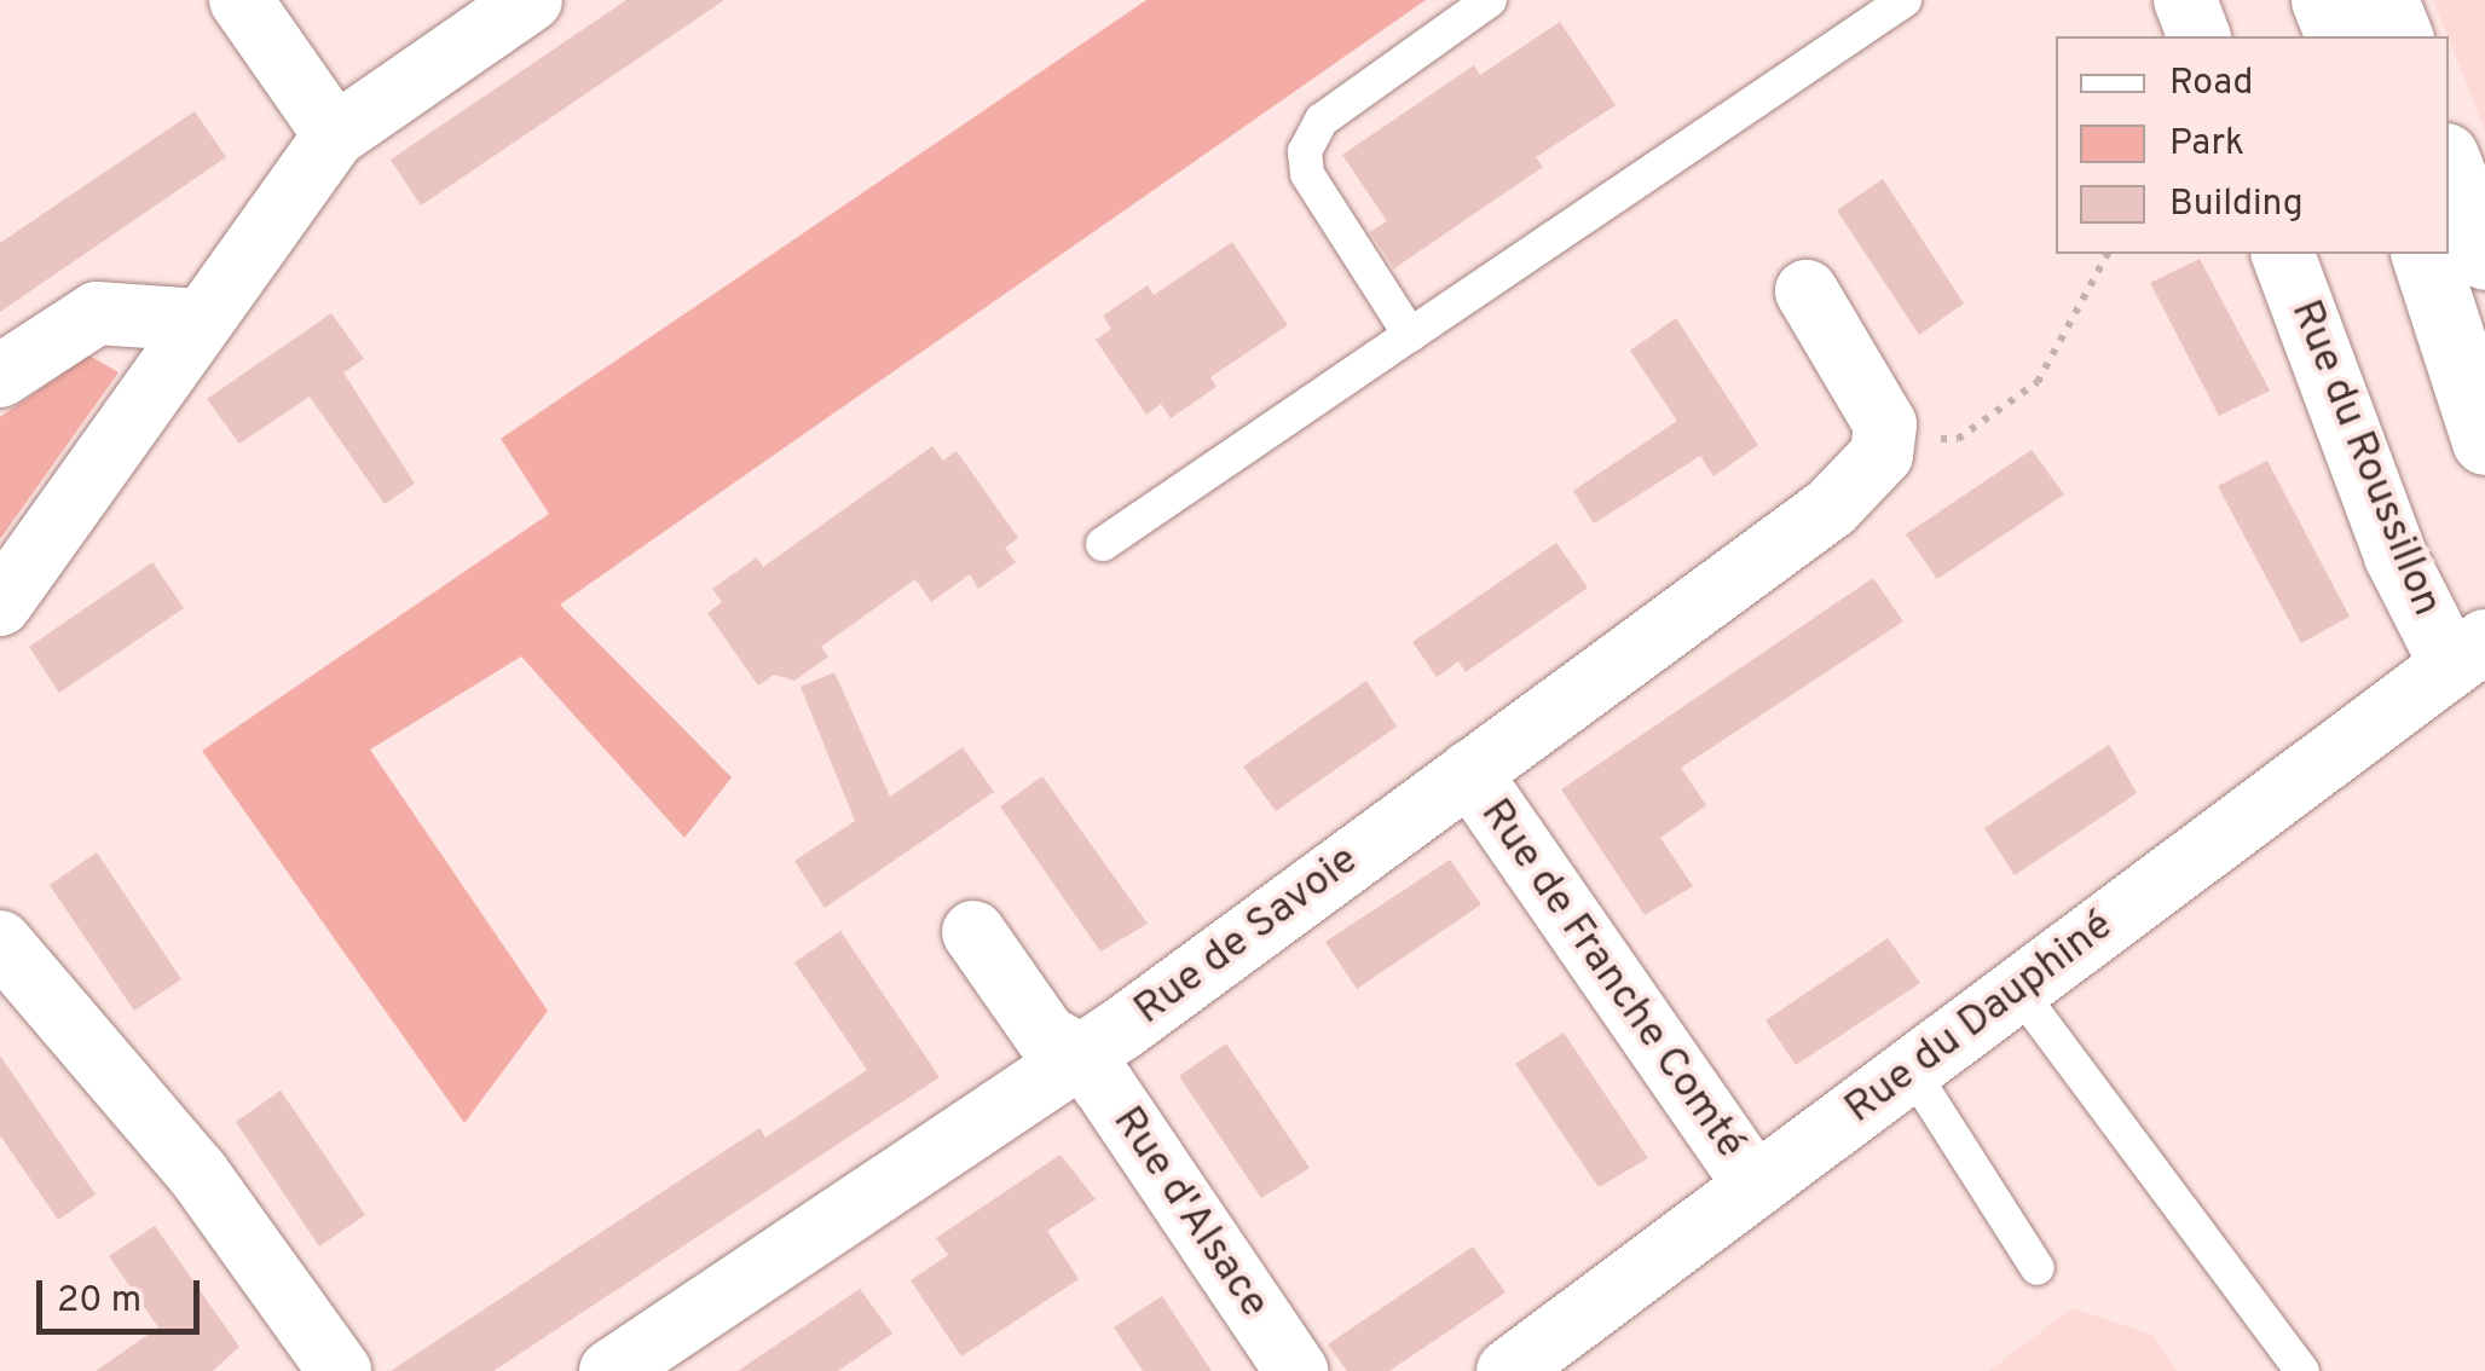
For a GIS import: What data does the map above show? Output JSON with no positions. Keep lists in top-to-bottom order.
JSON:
{
  "streets": {
    "street": [
      "Rue du Roussillon",
      "Rue de Savoie",
      "Rue de Franche Comté",
      "Rue du Dauphiné",
      "Rue d'Alsace"
    ]
  },
  "crossings": [
    ["Rue du Roussillon", "Rue du Dauphiné"],
    ["Rue de Savoie", "Rue de Franche Comté"],
    ["Rue de Savoie", "Rue d'Alsace"],
    ["Rue de Franche Comté", "Rue du Dauphiné"]
  ],
  "legend": ["Road", "Park", "Building"],
  "scale_bar": "20 m"
}
